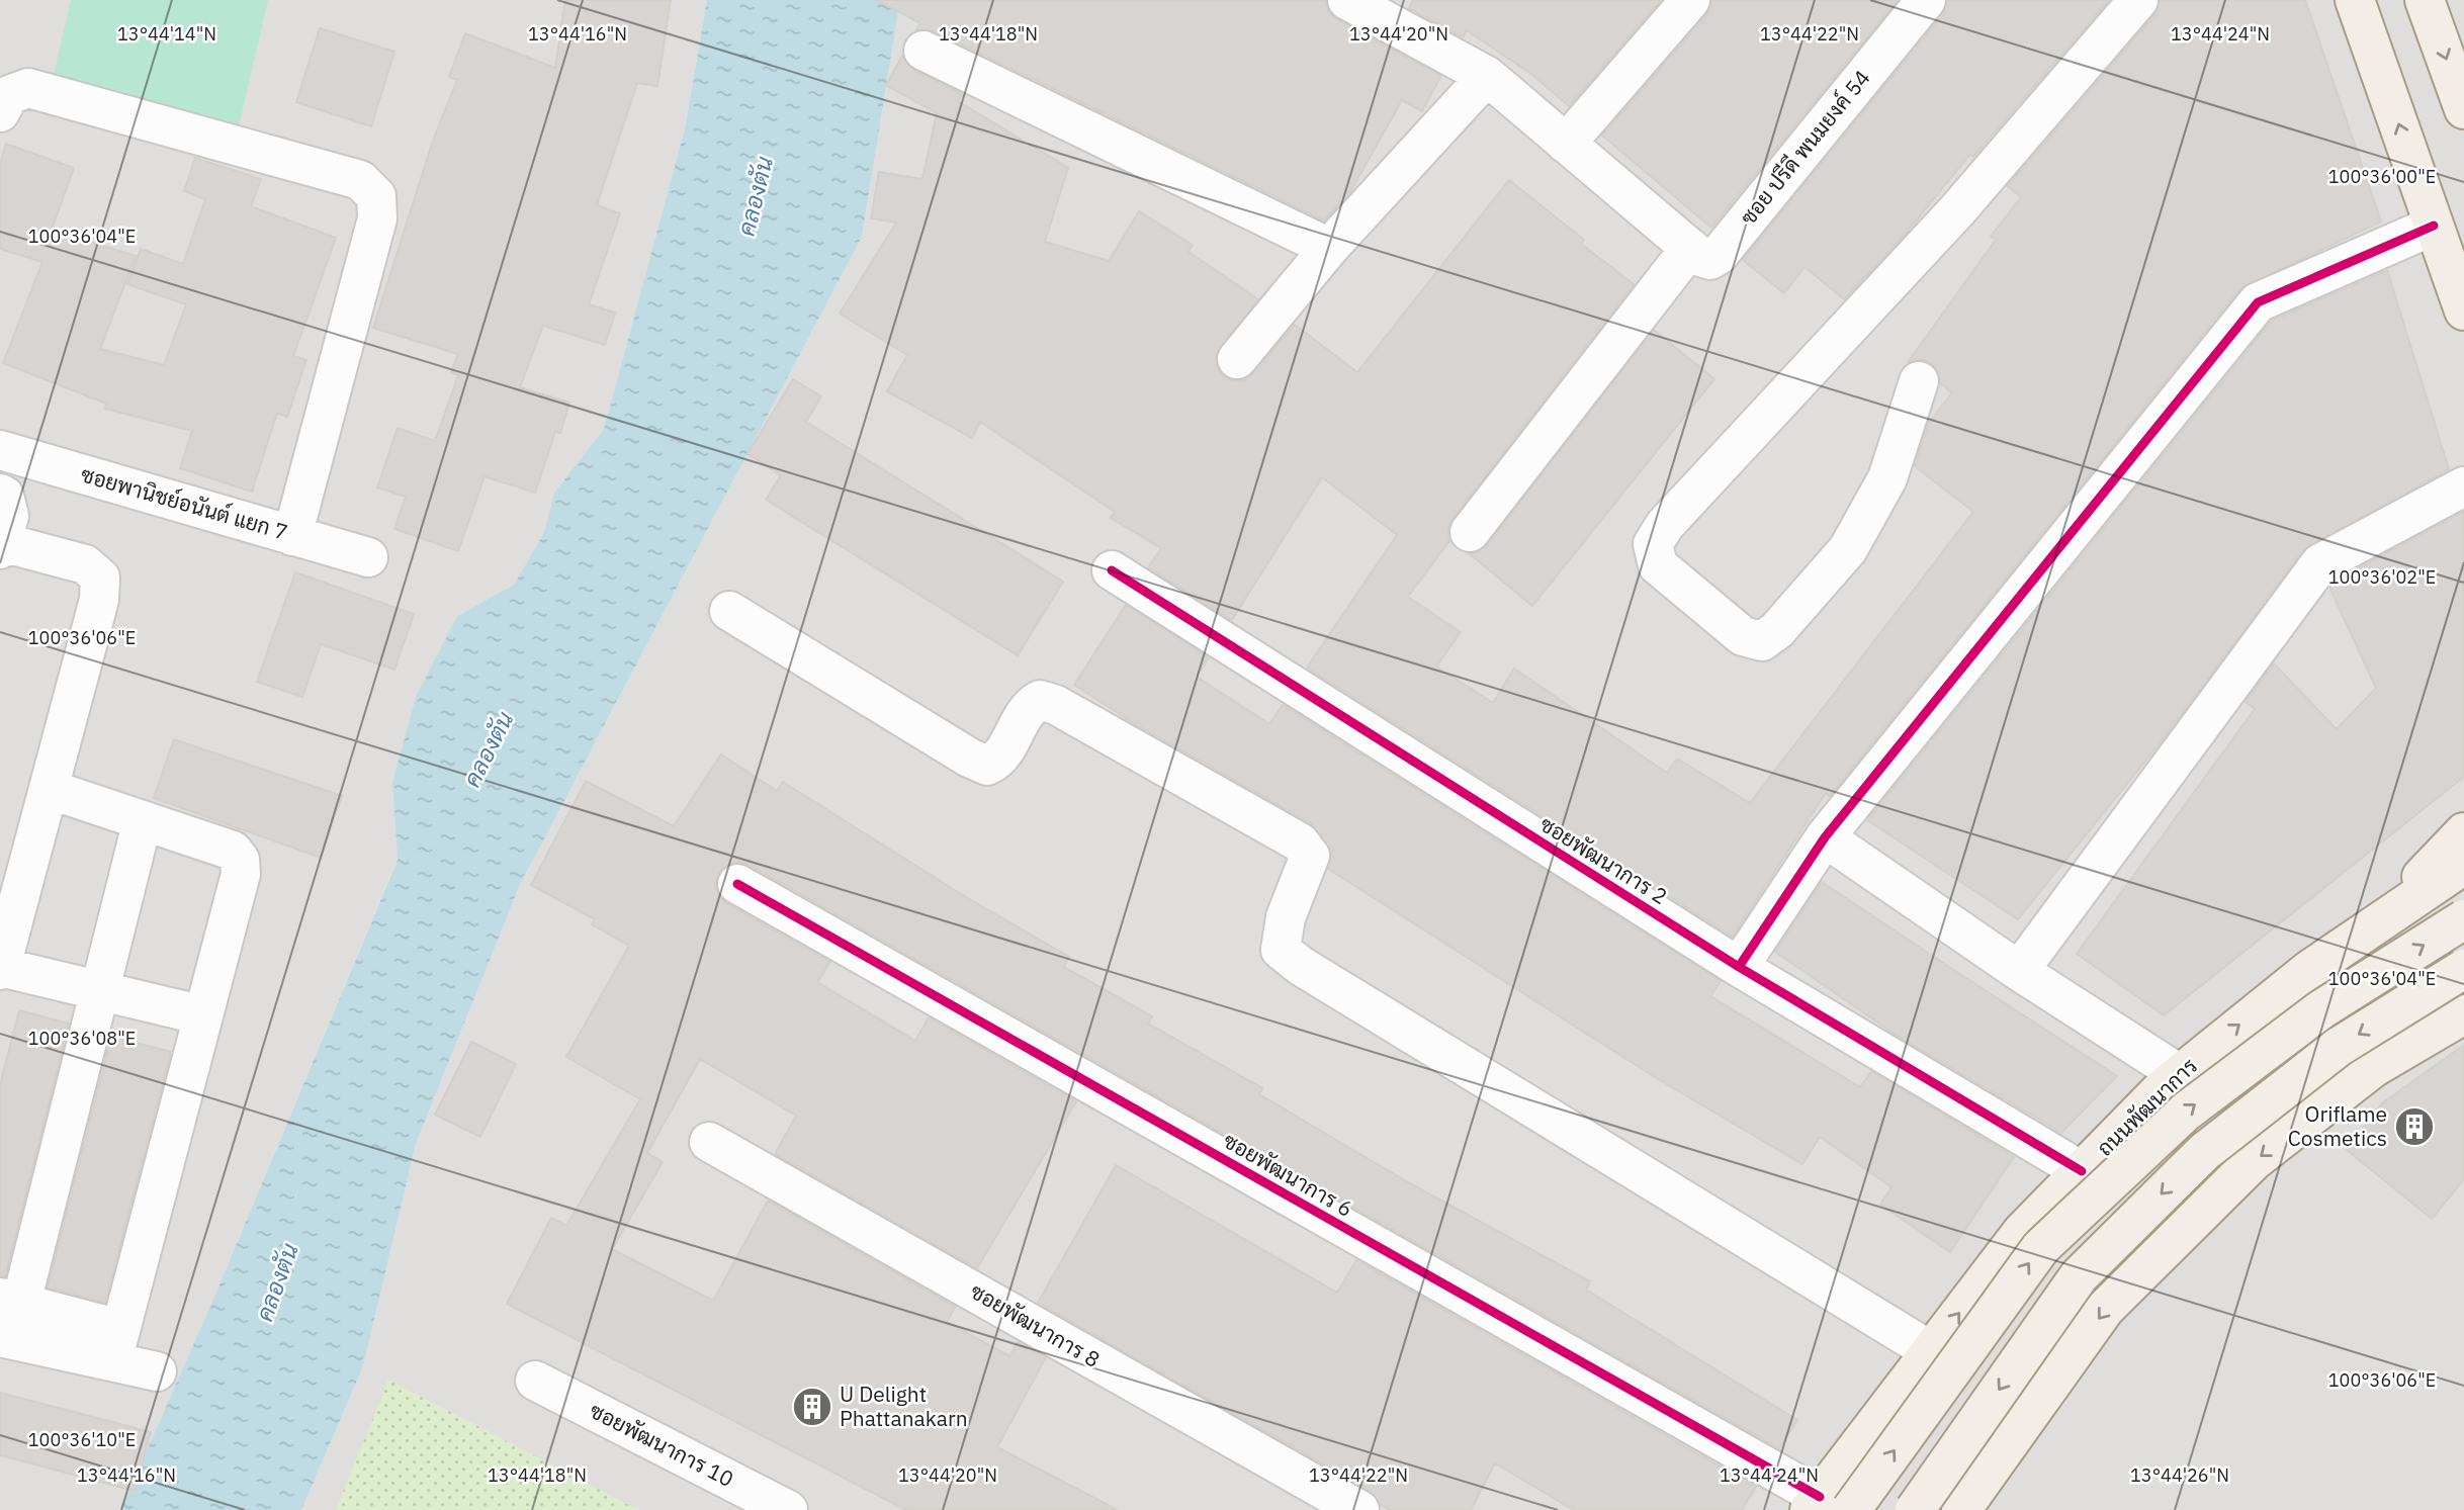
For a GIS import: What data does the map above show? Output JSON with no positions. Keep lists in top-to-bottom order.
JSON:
{
  "streets": {
    "main road": ["ถนนพัฒนาการ"],
    "street": [
      "ซอย ปรีดี พนมยงค์ 54",
      "ซอยพานิชย์อนันต์ แยก 7",
      "ซอยพัฒนาการ 2",
      "ซอยพัฒนาการ 6",
      "ซอยพัฒนาการ 8",
      "ซอยพัฒนาการ 10"
    ]
  },
  "crossings": [
    ["ซอยพัฒนาการ 2", "ถนนพัฒนาการ"],
    ["ถนนพัฒนาการ", "ซอยพัฒนาการ 6"]
  ],
  "water": ["คลองตัน"],
  "places": {
    "building": ["Oriflame Cosmetics", "U Delight Phattanakarn"]
  },
  "coordinates": [
    "13°44'14\"N",
    "13°44'16\"N",
    "13°44'18\"N",
    "13°44'20\"N",
    "13°44'22\"N",
    "13°44'24\"N",
    "100°36'00\"E",
    "100°36'04\"E",
    "100°36'02\"E",
    "100°36'06\"E",
    "100°36'08\"E",
    "100°36'10\"E",
    "13°44'26\"N"
  ]
}
